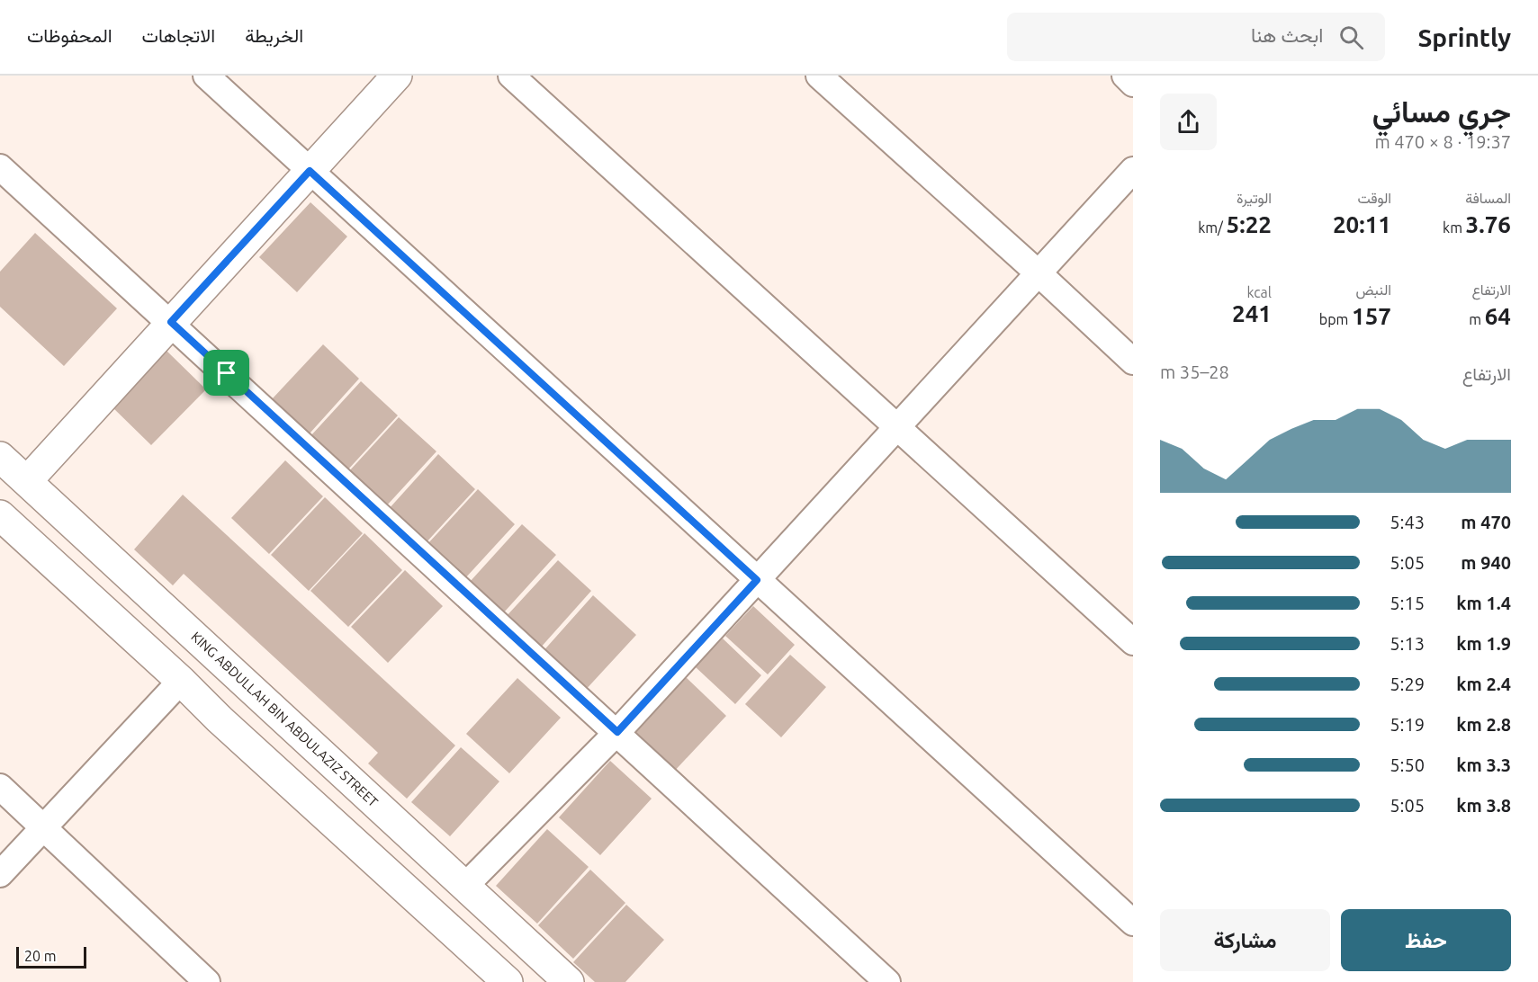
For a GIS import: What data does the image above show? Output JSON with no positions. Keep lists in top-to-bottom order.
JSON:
{
  "streets": {
    "main road": ["KING ABDULLAH BIN ABDULAZIZ STREET"]
  },
  "scale_bar": "20 m",
  "page": {
    "header": "Sprintly",
    "search": "ابحث هنا",
    "nav": ["الخريطة", "الاتجاهات", "المحفوظات"],
    "heading": ["جري مسائي", "19:37 · 8 × 470 m"],
    "stats": [
      ["المسافة", "3.76 km"],
      ["الوقت", "20:11"],
      ["الوتيرة", "5:22 /km"],
      ["الارتفاع", "64 m"],
      ["النبض", "157 bpm"],
      ["kcal", "241"]
    ],
    "chart": ["الارتفاع", "28–35 m"],
    "list": [
      {
        "name": "470 m",
        "note": "5:43"
      },
      {
        "name": "940 m",
        "note": "5:05"
      },
      {
        "name": "1.4 km",
        "note": "5:15"
      },
      {
        "name": "1.9 km",
        "note": "5:13"
      },
      {
        "name": "2.4 km",
        "note": "5:29"
      },
      {
        "name": "2.8 km",
        "note": "5:19"
      },
      {
        "name": "3.3 km",
        "note": "5:50"
      },
      {
        "name": "3.8 km",
        "note": "5:05"
      }
    ],
    "buttons": ["حفظ", "مشاركة"],
    "scale": "20 m"
  }
}
